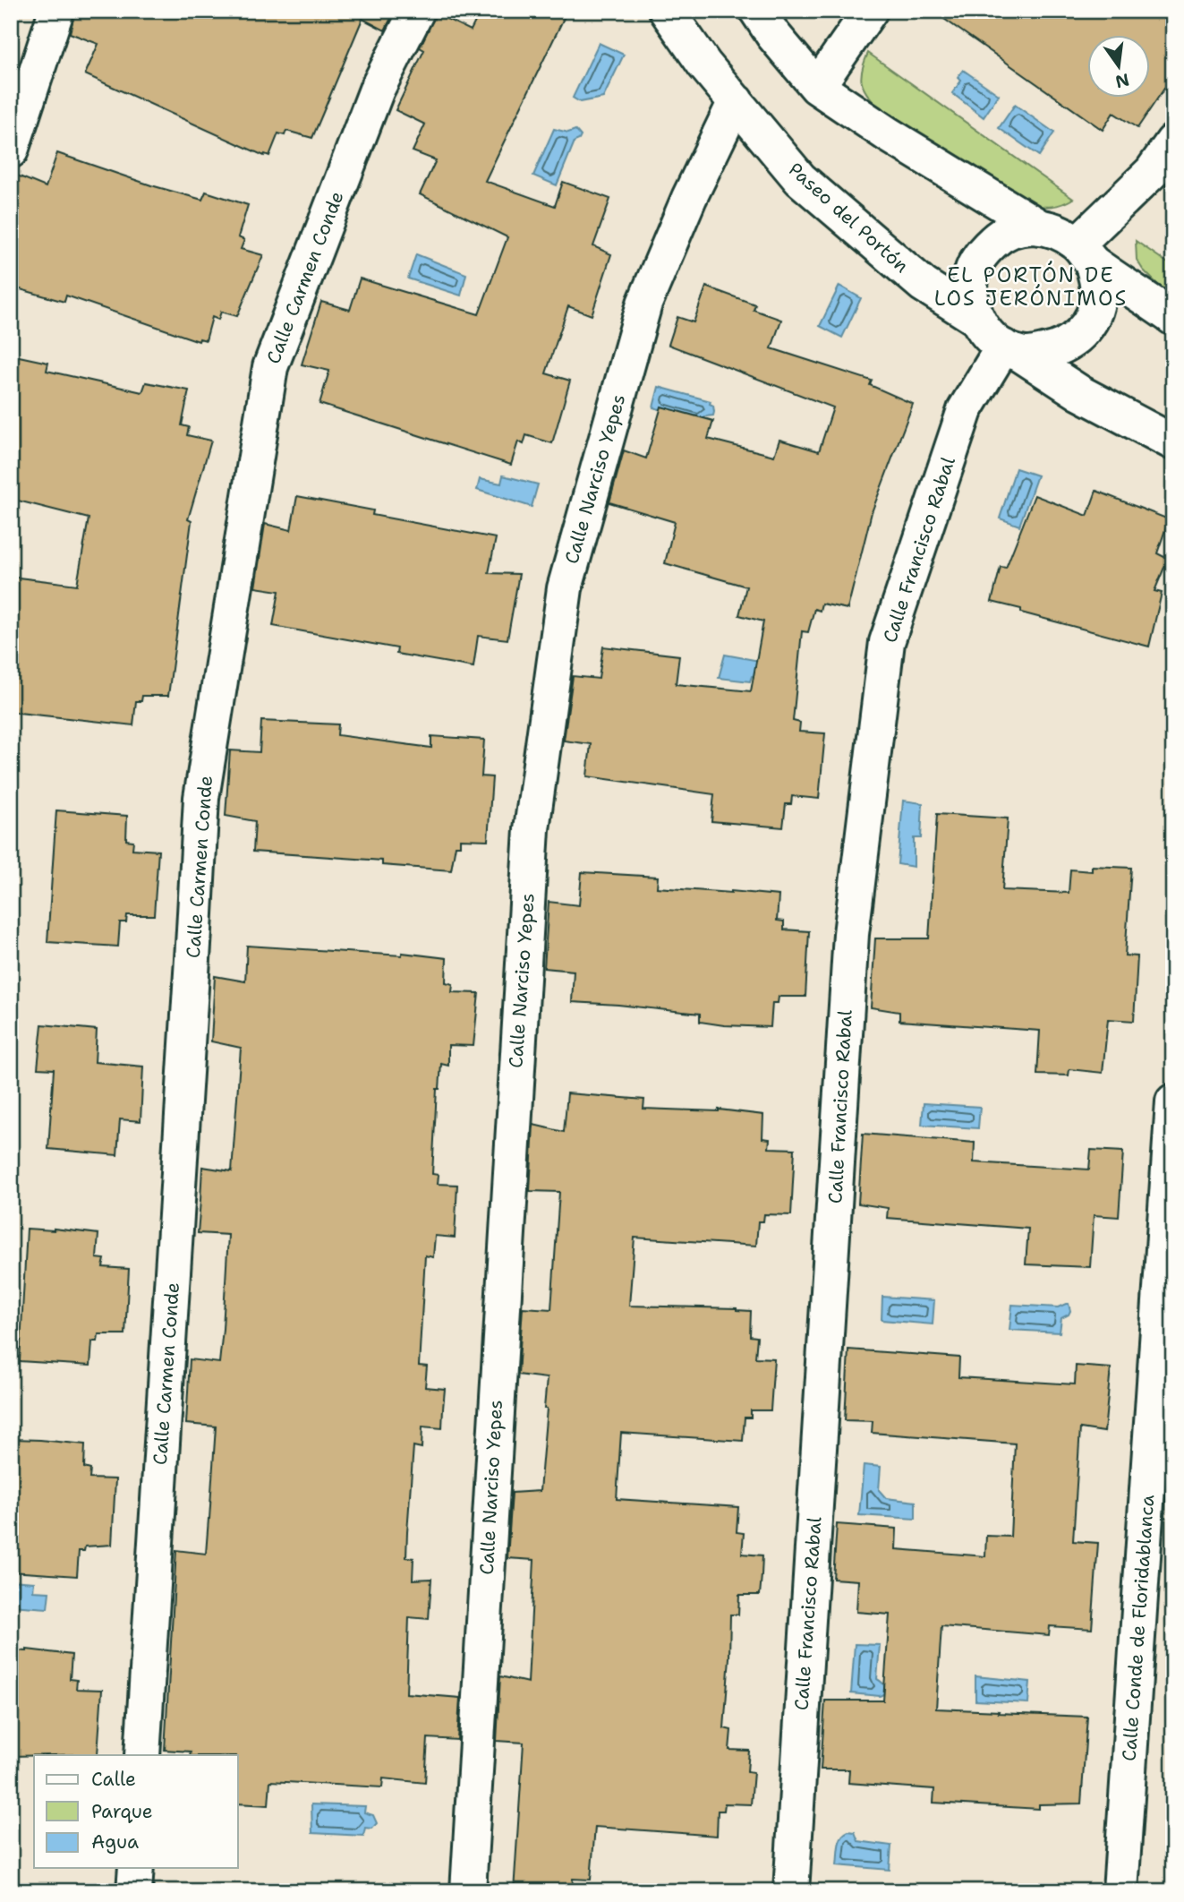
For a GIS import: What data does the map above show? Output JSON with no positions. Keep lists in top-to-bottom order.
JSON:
{
  "streets": {
    "street": [
      "Paseo del Portón",
      "Calle Carmen Conde",
      "Calle Narciso Yepes",
      "Calle Francisco Rabal",
      "Calle Conde de Floridablanca"
    ]
  },
  "crossings": [
    ["Paseo del Portón", "Calle Narciso Yepes"],
    ["Paseo del Portón", "Calle Francisco Rabal"]
  ],
  "districts": ["EL PORTÓN DE LOS JERÓNIMOS"],
  "legend": ["Calle", "Parque", "Agua"],
  "north": "bottom"
}
